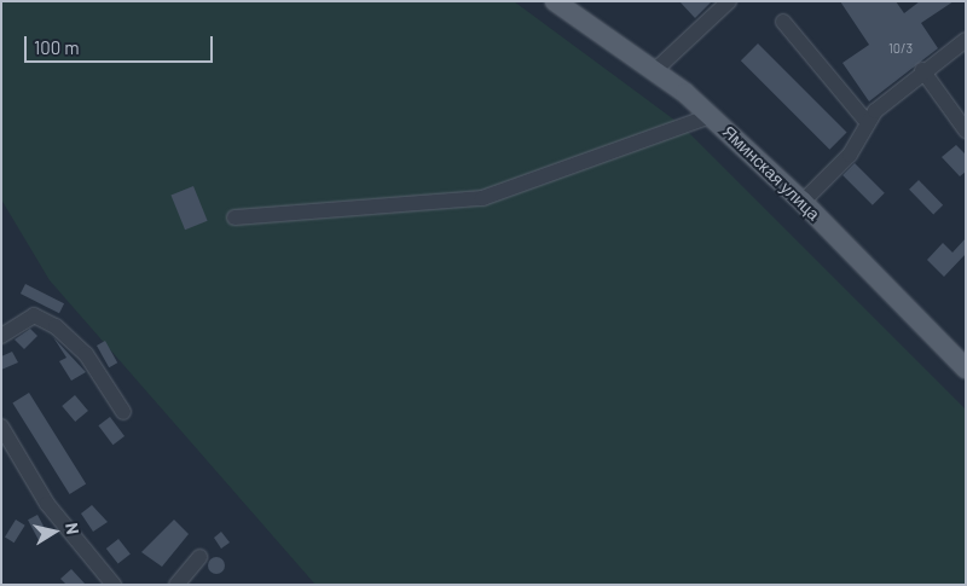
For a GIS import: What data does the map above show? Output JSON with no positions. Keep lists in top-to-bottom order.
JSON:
{
  "streets": {
    "main road": ["Яминская улица"]
  },
  "house_numbers": ["10/3"],
  "scale_bar": "100 m",
  "north": "right"
}
